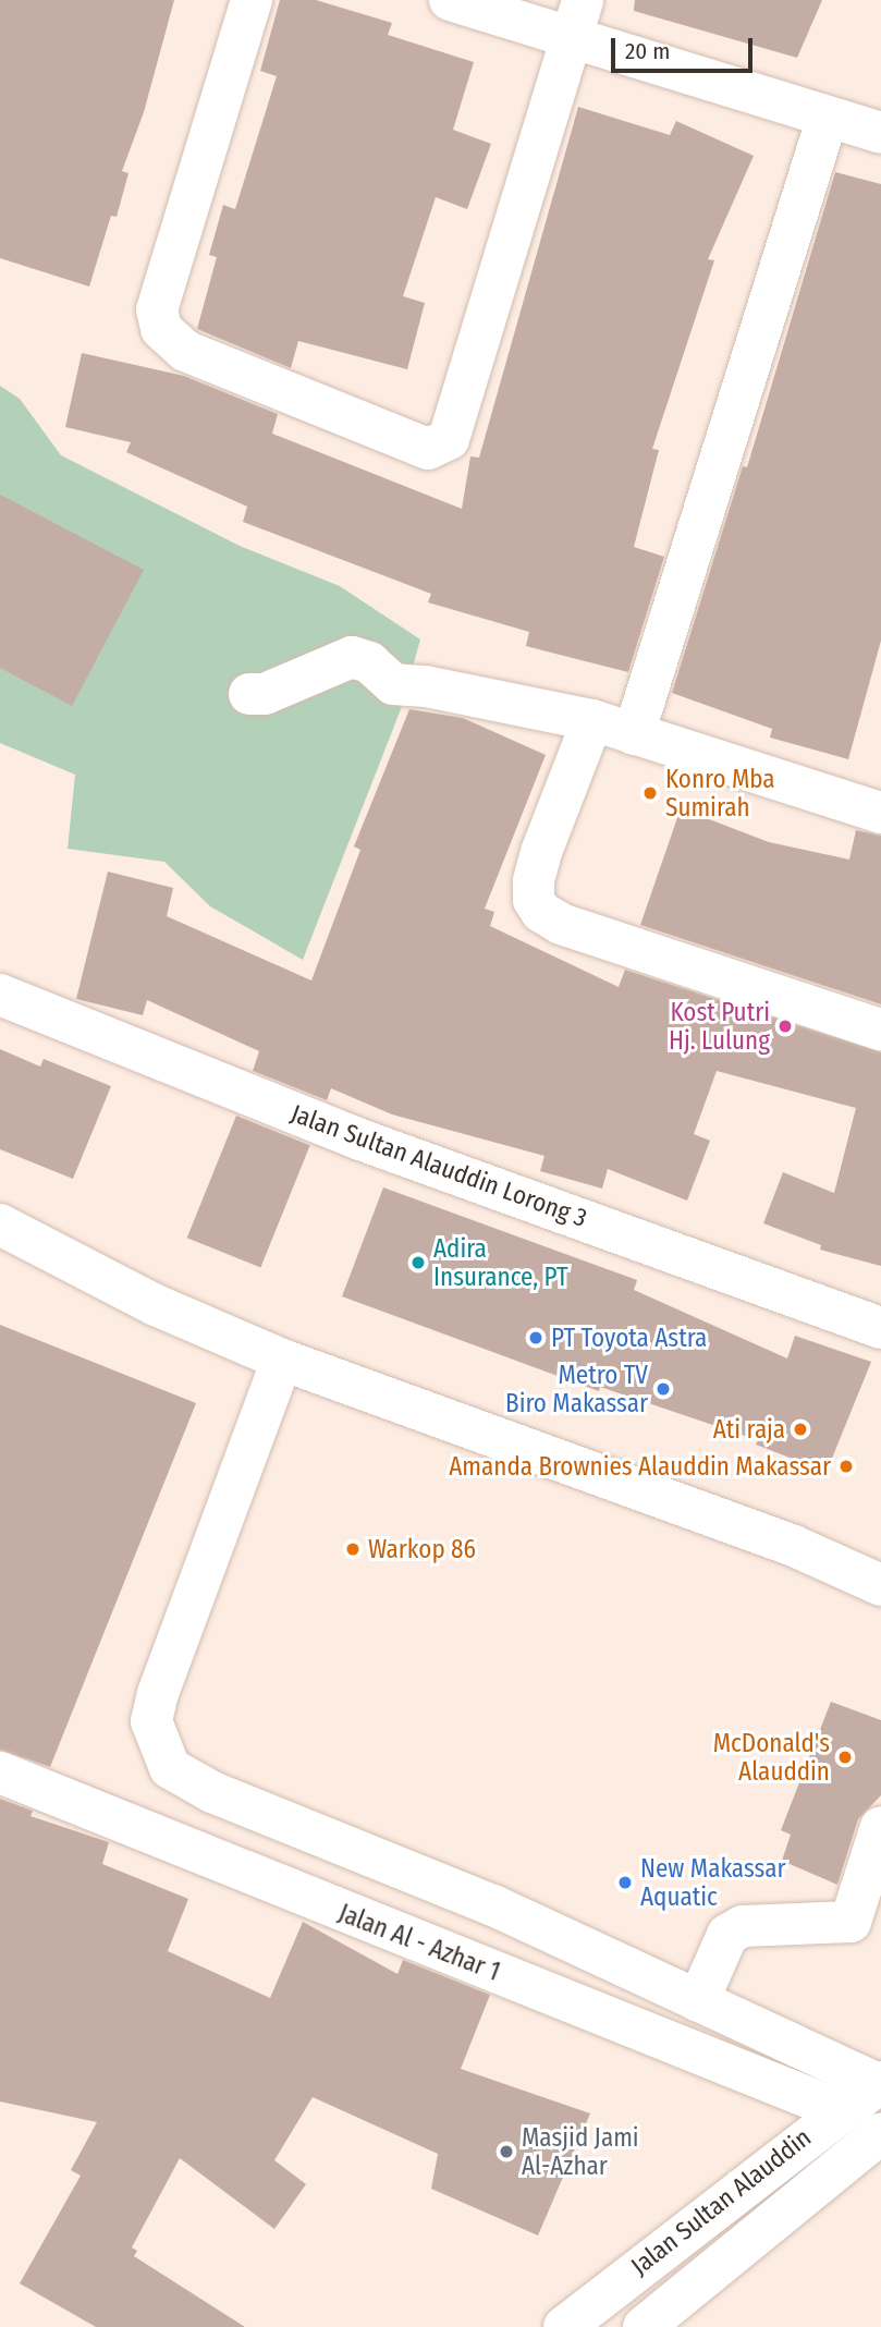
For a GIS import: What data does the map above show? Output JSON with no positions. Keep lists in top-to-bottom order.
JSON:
{
  "streets": {
    "main road": ["Jalan Sultan Alauddin Lorong 3", "Jalan Al - Azhar 1", "Jalan Sultan Alauddin"]
  },
  "crossings": [
    ["Jalan Al - Azhar 1", "Jalan Sultan Alauddin"]
  ],
  "places": [
    "Konro Mba Sumirah",
    "Kost Putri Hj. Lulung",
    "Adira Insurance, PT",
    "PT Toyota Astra",
    "Metro TV Biro Makassar",
    "Ati raja",
    "Amanda Brownies Alauddin Makassar",
    "Warkop 86",
    "McDonald's Alauddin",
    "New Makassar Aquatic",
    "Masjid Jami Al-Azhar"
  ],
  "scale_bar": "20 m"
}
